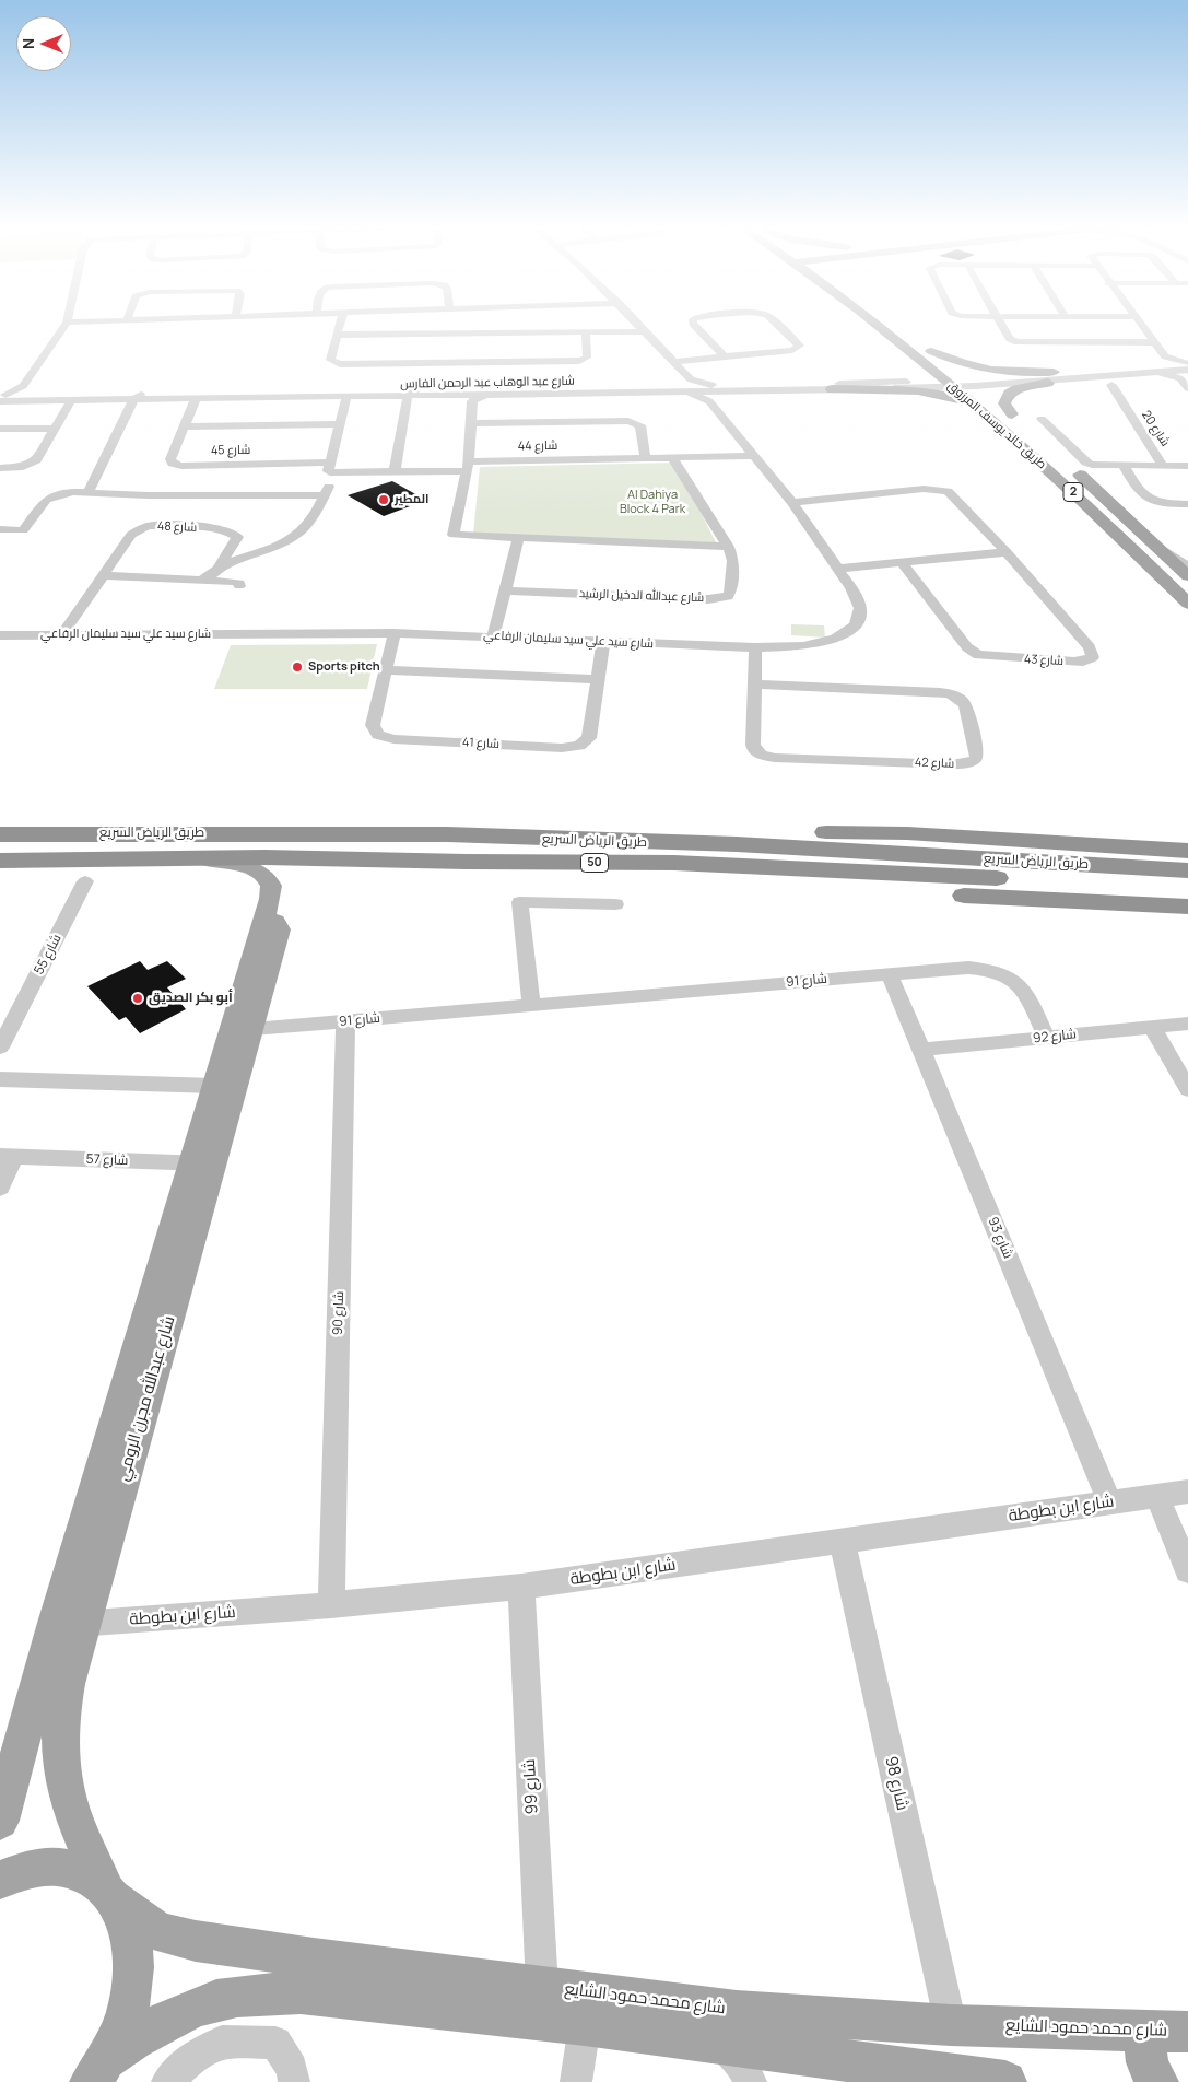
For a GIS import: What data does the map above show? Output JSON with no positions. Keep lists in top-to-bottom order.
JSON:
{
  "streets": {
    "highway": ["طريق الرياض السريع", "50"],
    "main road": [
      "طريق خالد يوسف المرزوق",
      "2",
      "شارع عبدالله مجرن الرومي",
      "شارع محمد حمود الشايع"
    ],
    "street": [
      "شارع عبد الوهاب عبد الرحمن الفارس",
      "شارع 20",
      "شارع 44",
      "شارع 45",
      "شارع 48",
      "شارع عبدالله الدخيل الرشيد",
      "شارع سيد علي سيد سليمان الرفاعي",
      "شارع 43",
      "شارع 41",
      "شارع 42",
      "شارع 55",
      "شارع 91",
      "شارع 92",
      "شارع 57",
      "شارع 93",
      "شارع 90",
      "شارع ابن بطوطة",
      "شارع 98",
      "شارع 99"
    ]
  },
  "crossings": [
    ["شارع عبد الوهاب عبد الرحمن الفارس", "طريق خالد يوسف المرزوق"],
    ["شارع عبد الوهاب عبد الرحمن الفارس", "شارع 45"],
    ["شارع عبد الوهاب عبد الرحمن الفارس", "شارع سيد علي سيد سليمان الرفاعي"],
    ["شارع 44", "شارع 45"],
    ["شارع 44", "شارع 48"],
    ["شارع 44", "شارع عبدالله الدخيل الرشيد"],
    ["شارع 44", "شارع سيد علي سيد سليمان الرفاعي"],
    ["شارع 45", "شارع 48"],
    ["شارع 48", "شارع سيد علي سيد سليمان الرفاعي"],
    ["شارع سيد علي سيد سليمان الرفاعي", "شارع 43"],
    ["شارع سيد علي سيد سليمان الرفاعي", "شارع 41"],
    ["شارع سيد علي سيد سليمان الرفاعي", "شارع 42"],
    ["طريق الرياض السريع", "شارع عبدالله مجرن الرومي"],
    ["شارع 91", "شارع 92"],
    ["شارع 91", "شارع 93"],
    ["شارع 91", "شارع 90"],
    ["شارع 91", "شارع عبدالله مجرن الرومي"],
    ["شارع 92", "شارع 93"],
    ["شارع 57", "شارع عبدالله مجرن الرومي"],
    ["شارع 93", "شارع ابن بطوطة"],
    ["شارع 90", "شارع ابن بطوطة"],
    ["شارع عبدالله مجرن الرومي", "شارع ابن بطوطة"],
    ["شارع عبدالله مجرن الرومي", "شارع محمد حمود الشايع"],
    ["شارع ابن بطوطة", "شارع 98"],
    ["شارع ابن بطوطة", "شارع 99"],
    ["شارع 98", "شارع محمد حمود الشايع"],
    ["شارع 99", "شارع محمد حمود الشايع"]
  ],
  "parks": ["Al Dahiya Block 4 Park"],
  "places": ["المطير", "Sports pitch", "أبو بكر الصديق"],
  "north": "left"
}
